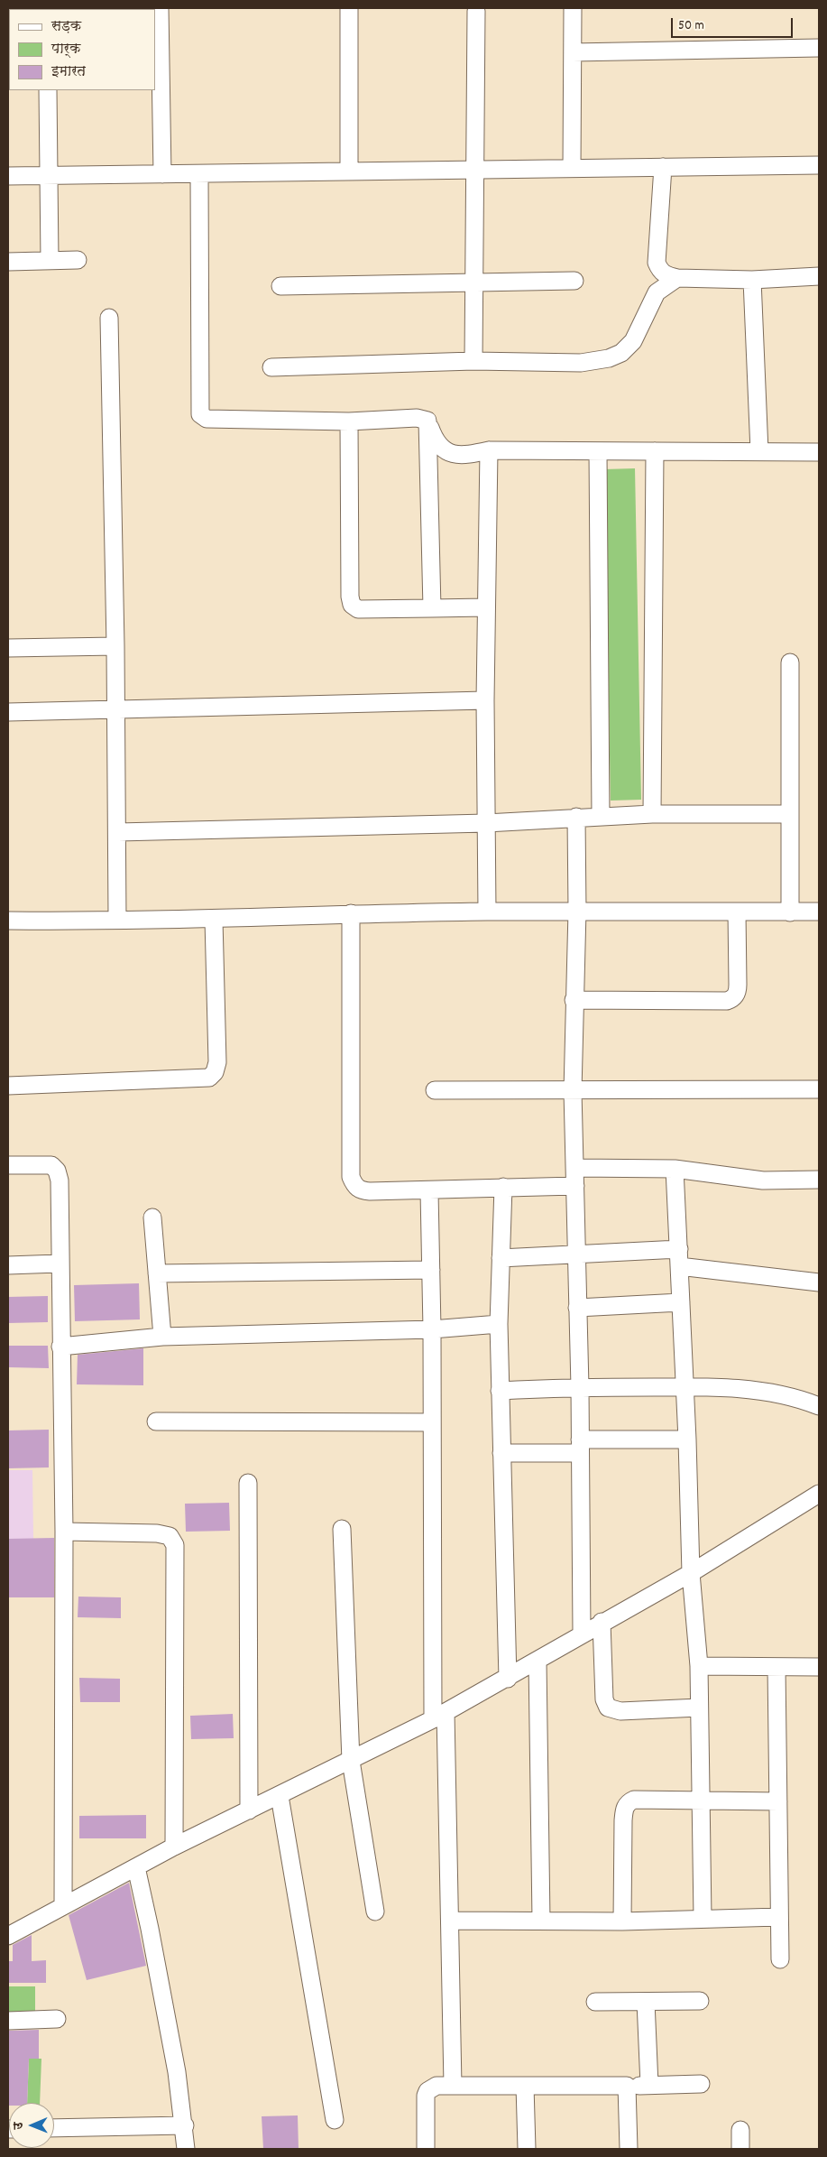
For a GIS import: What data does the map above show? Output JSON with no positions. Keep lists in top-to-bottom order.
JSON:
{
  "legend": ["सड़क", "पार्क", "इमारत"],
  "scale_bar": "50 m",
  "north": "left"
}
